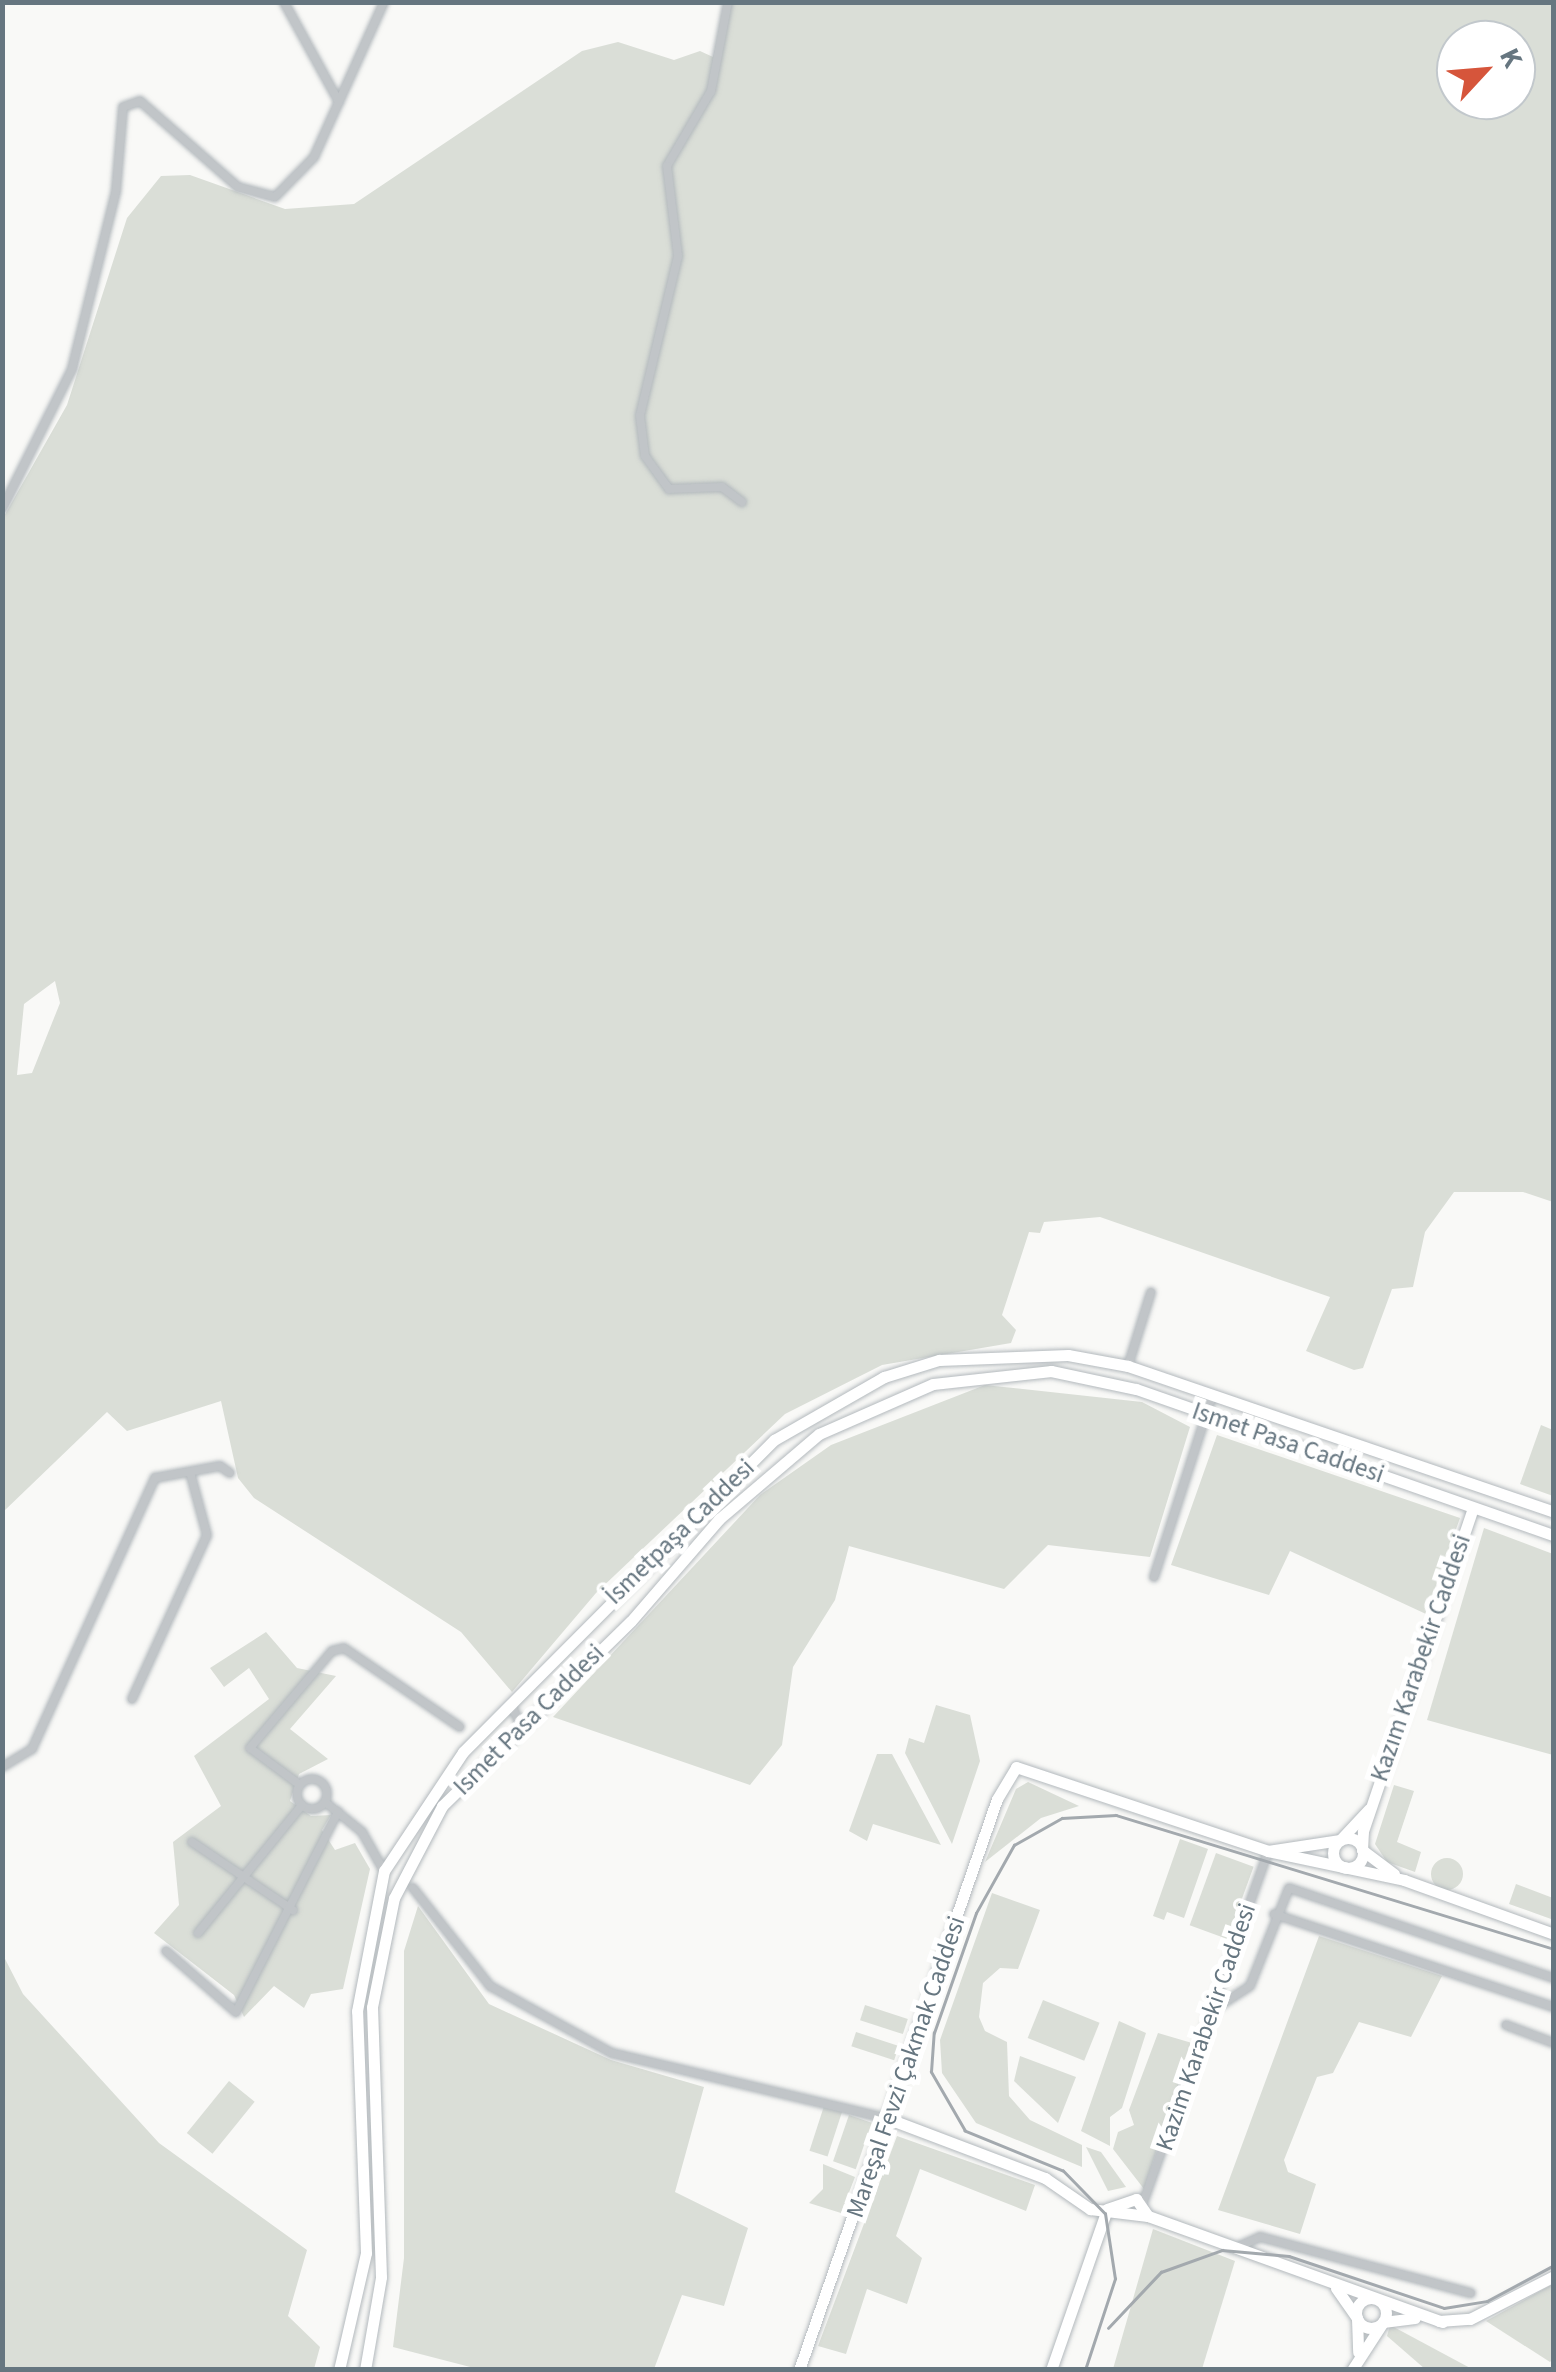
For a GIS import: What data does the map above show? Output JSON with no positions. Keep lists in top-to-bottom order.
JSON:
{
  "streets": {
    "main road": [
      "Ismet Pasa Caddesi",
      "İsmetpaşa Caddesi",
      "Kazım Karabekir Caddesi",
      "Mareşal Fevzi Çakmak Caddesi"
    ],
    "street": ["Kazim Karabekir Caddesi"]
  },
  "crossings": [
    ["Ismet Pasa Caddesi", "İsmetpaşa Caddesi"],
    ["Ismet Pasa Caddesi", "Kazım Karabekir Caddesi"],
    ["Kazim Karabekir Caddesi", "Mareşal Fevzi Çakmak Caddesi"]
  ],
  "north": "top right"
}
